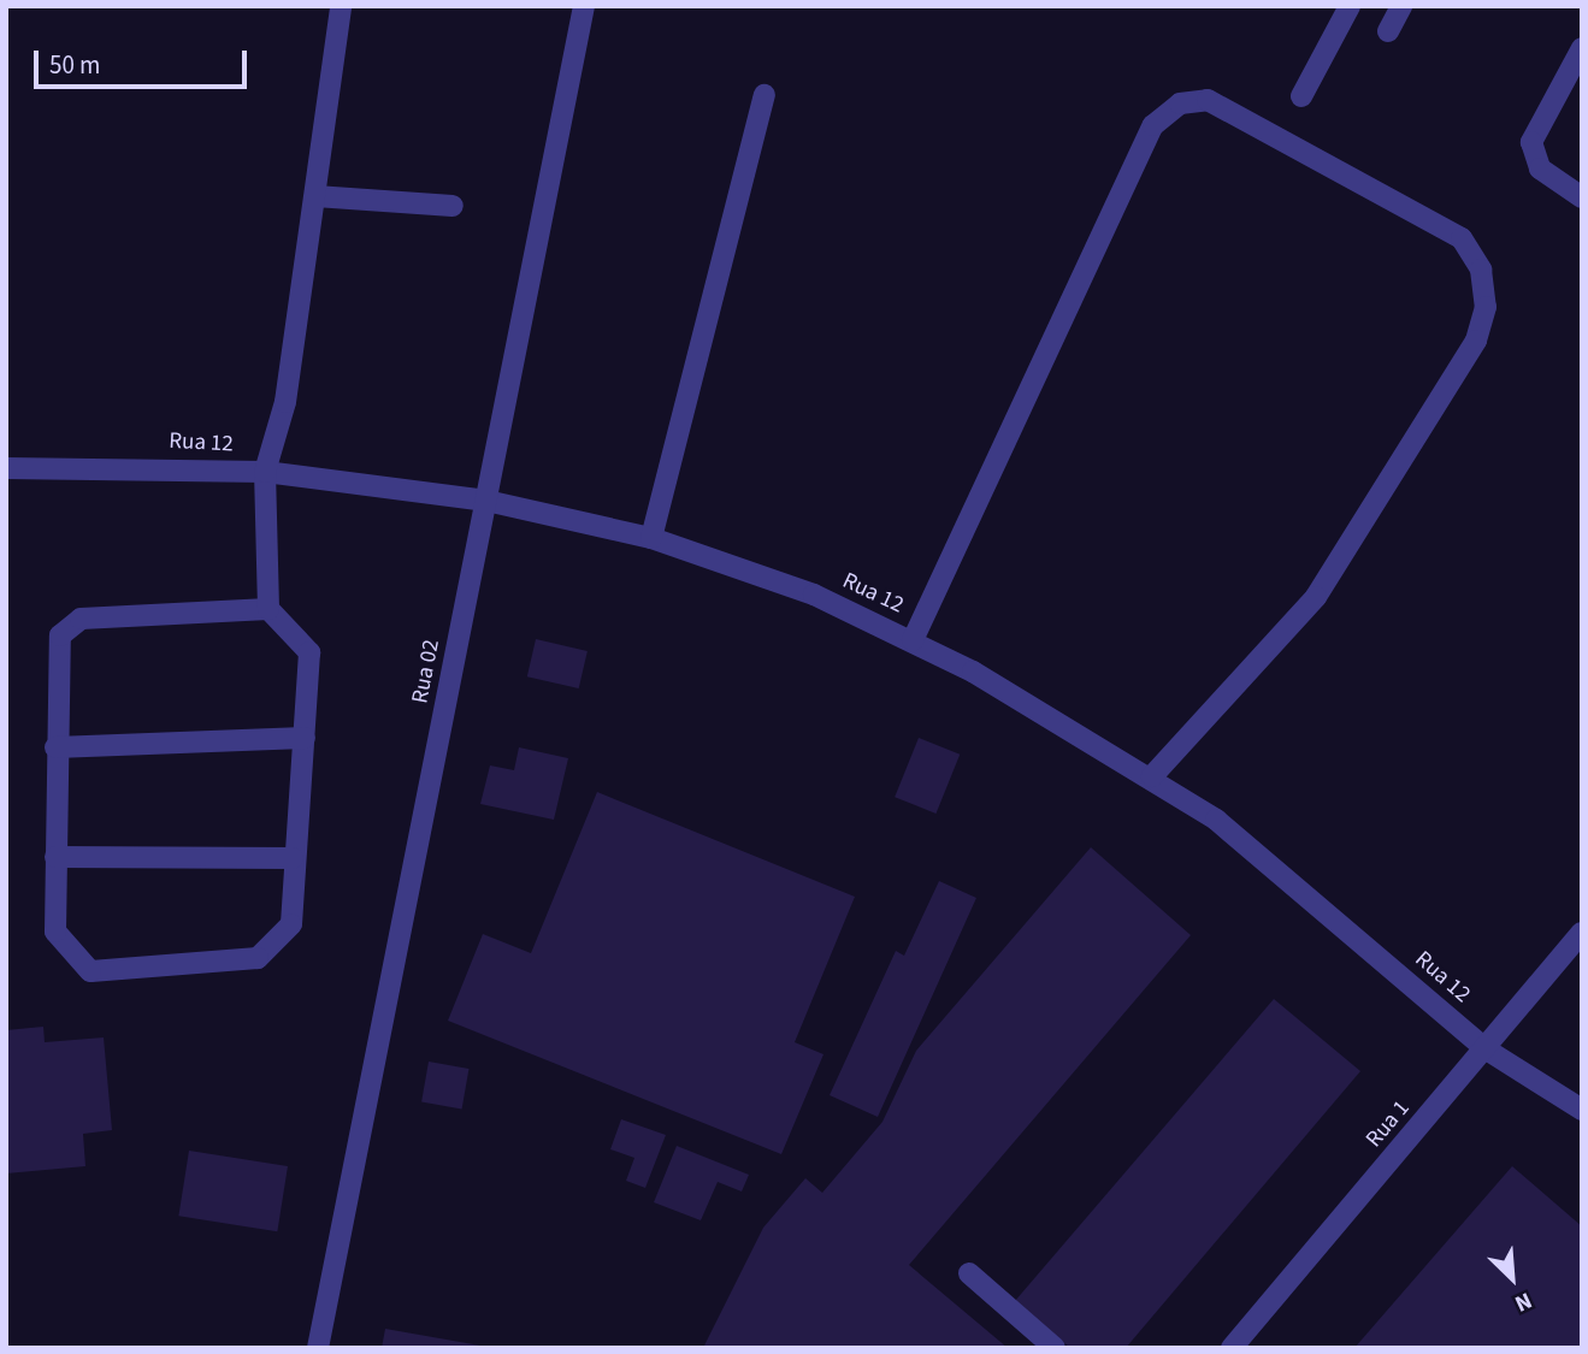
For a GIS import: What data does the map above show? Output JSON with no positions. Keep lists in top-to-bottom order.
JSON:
{
  "streets": {
    "street": ["Rua 12", "Rua 02", "Rua 1"]
  },
  "crossings": [
    ["Rua 12", "Rua 02"],
    ["Rua 12", "Rua 1"]
  ],
  "scale_bar": "50 m",
  "north": "bottom right"
}
